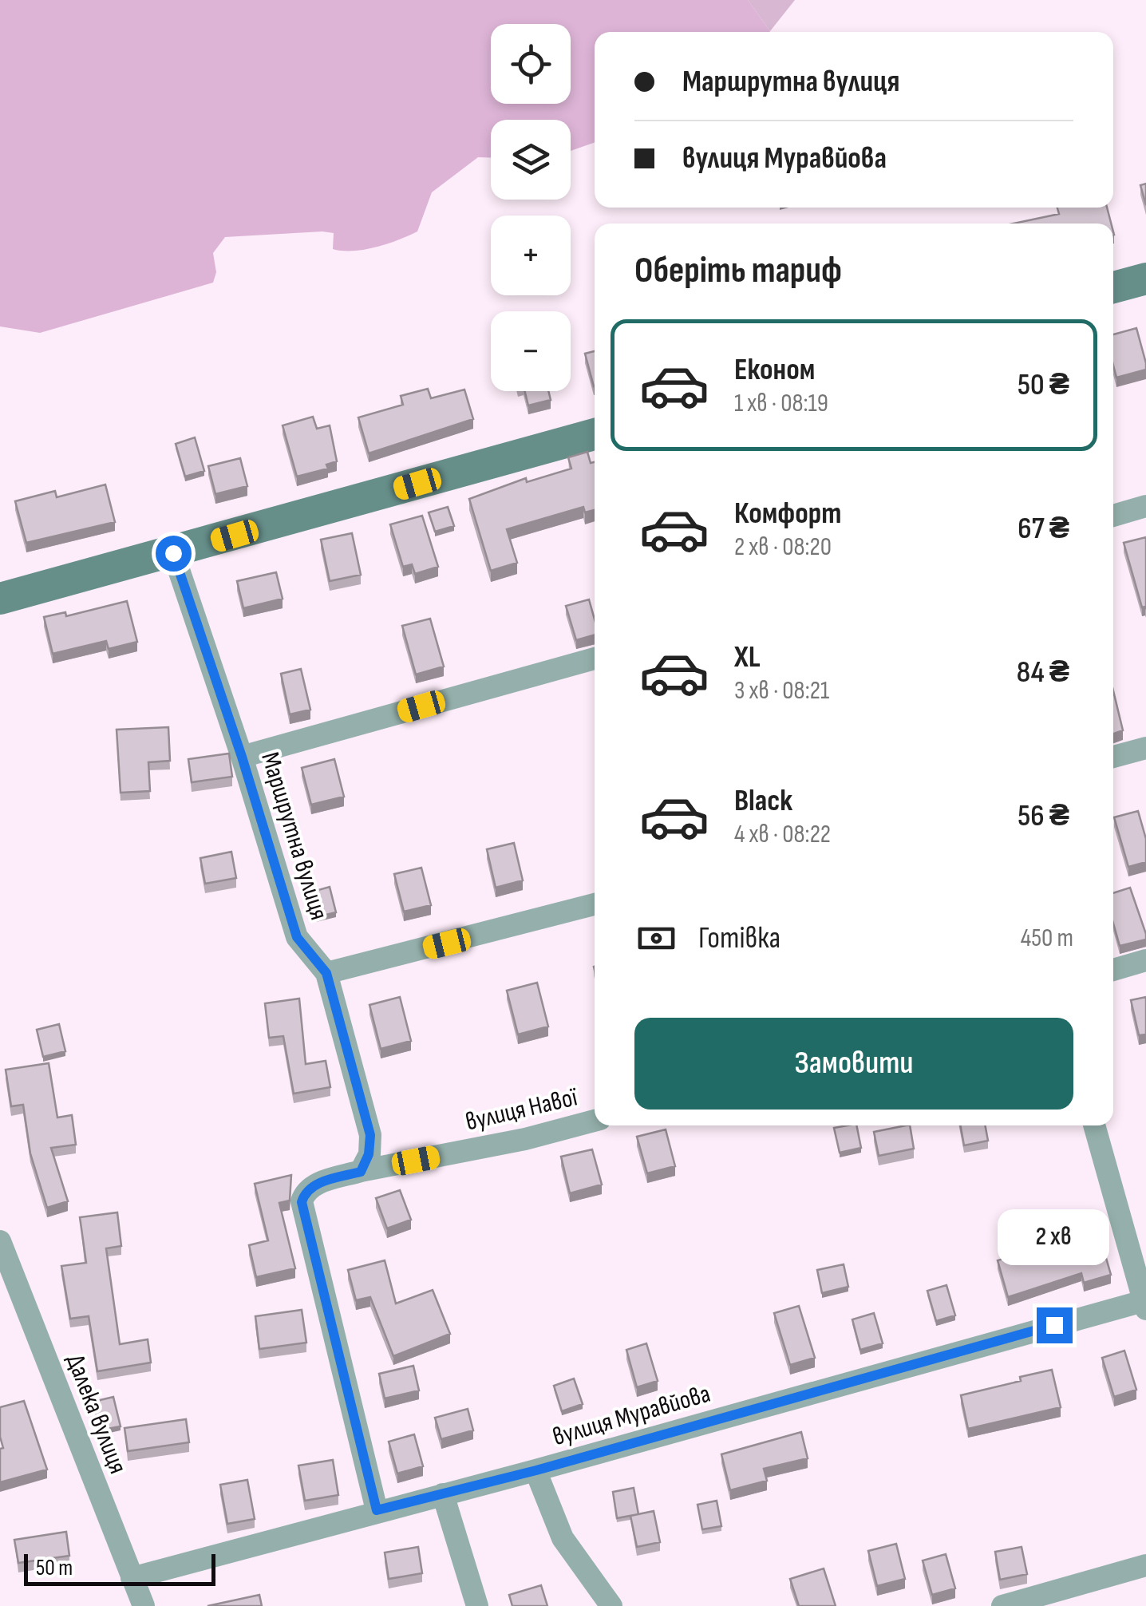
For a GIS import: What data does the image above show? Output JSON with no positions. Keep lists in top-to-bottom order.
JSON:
{
  "streets": {
    "street": [
      "Маршрутна вулиця",
      "вулиця Навої",
      "Далека вулиця",
      "вулиця Муравйова"
    ]
  },
  "crossings": [
    ["Маршрутна вулиця", "вулиця Навої"],
    ["Далека вулиця", "вулиця Муравйова"]
  ],
  "scale_bar": "50 m",
  "page": {
    "map_buttons": ["+", "−"],
    "banner": ["Маршрутна вулиця", "вулиця Муравйова"],
    "heading": "Оберіть тариф",
    "list": [
      {
        "name": "Економ",
        "note": "1 хв · 08:19",
        "value": "50 ₴"
      },
      {
        "name": "Комфорт",
        "note": "2 хв · 08:20",
        "value": "67 ₴"
      },
      {
        "name": "XL",
        "note": "3 хв · 08:21",
        "value": "84 ₴"
      },
      {
        "name": "Black",
        "note": "4 хв · 08:22",
        "value": "56 ₴"
      }
    ],
    "pay": ["Готівка", "450 m"],
    "buttons": "Замовити",
    "bubble": "2 хв",
    "scale": "50 m"
  }
}
